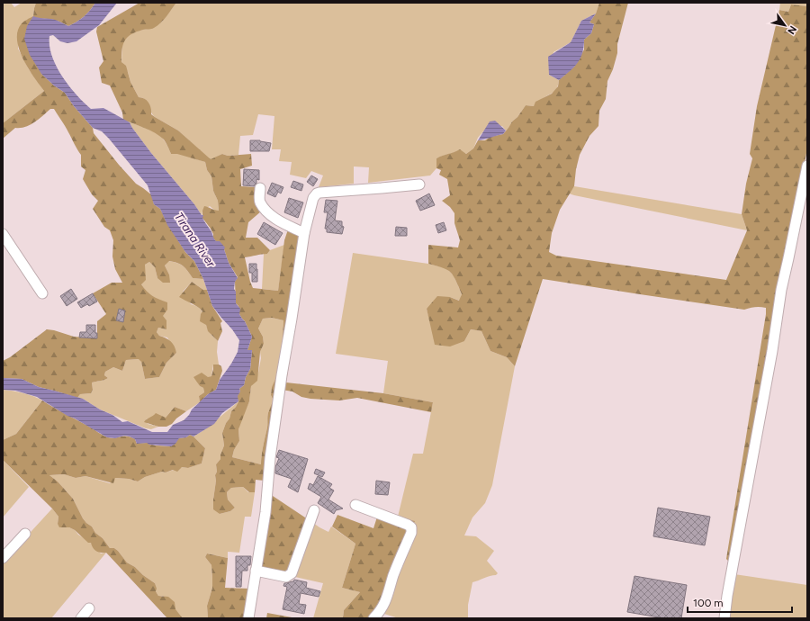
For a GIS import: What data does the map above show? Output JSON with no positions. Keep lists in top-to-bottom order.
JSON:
{
  "water": ["Tirana River"],
  "scale_bar": "100 m",
  "north": "bottom right"
}
